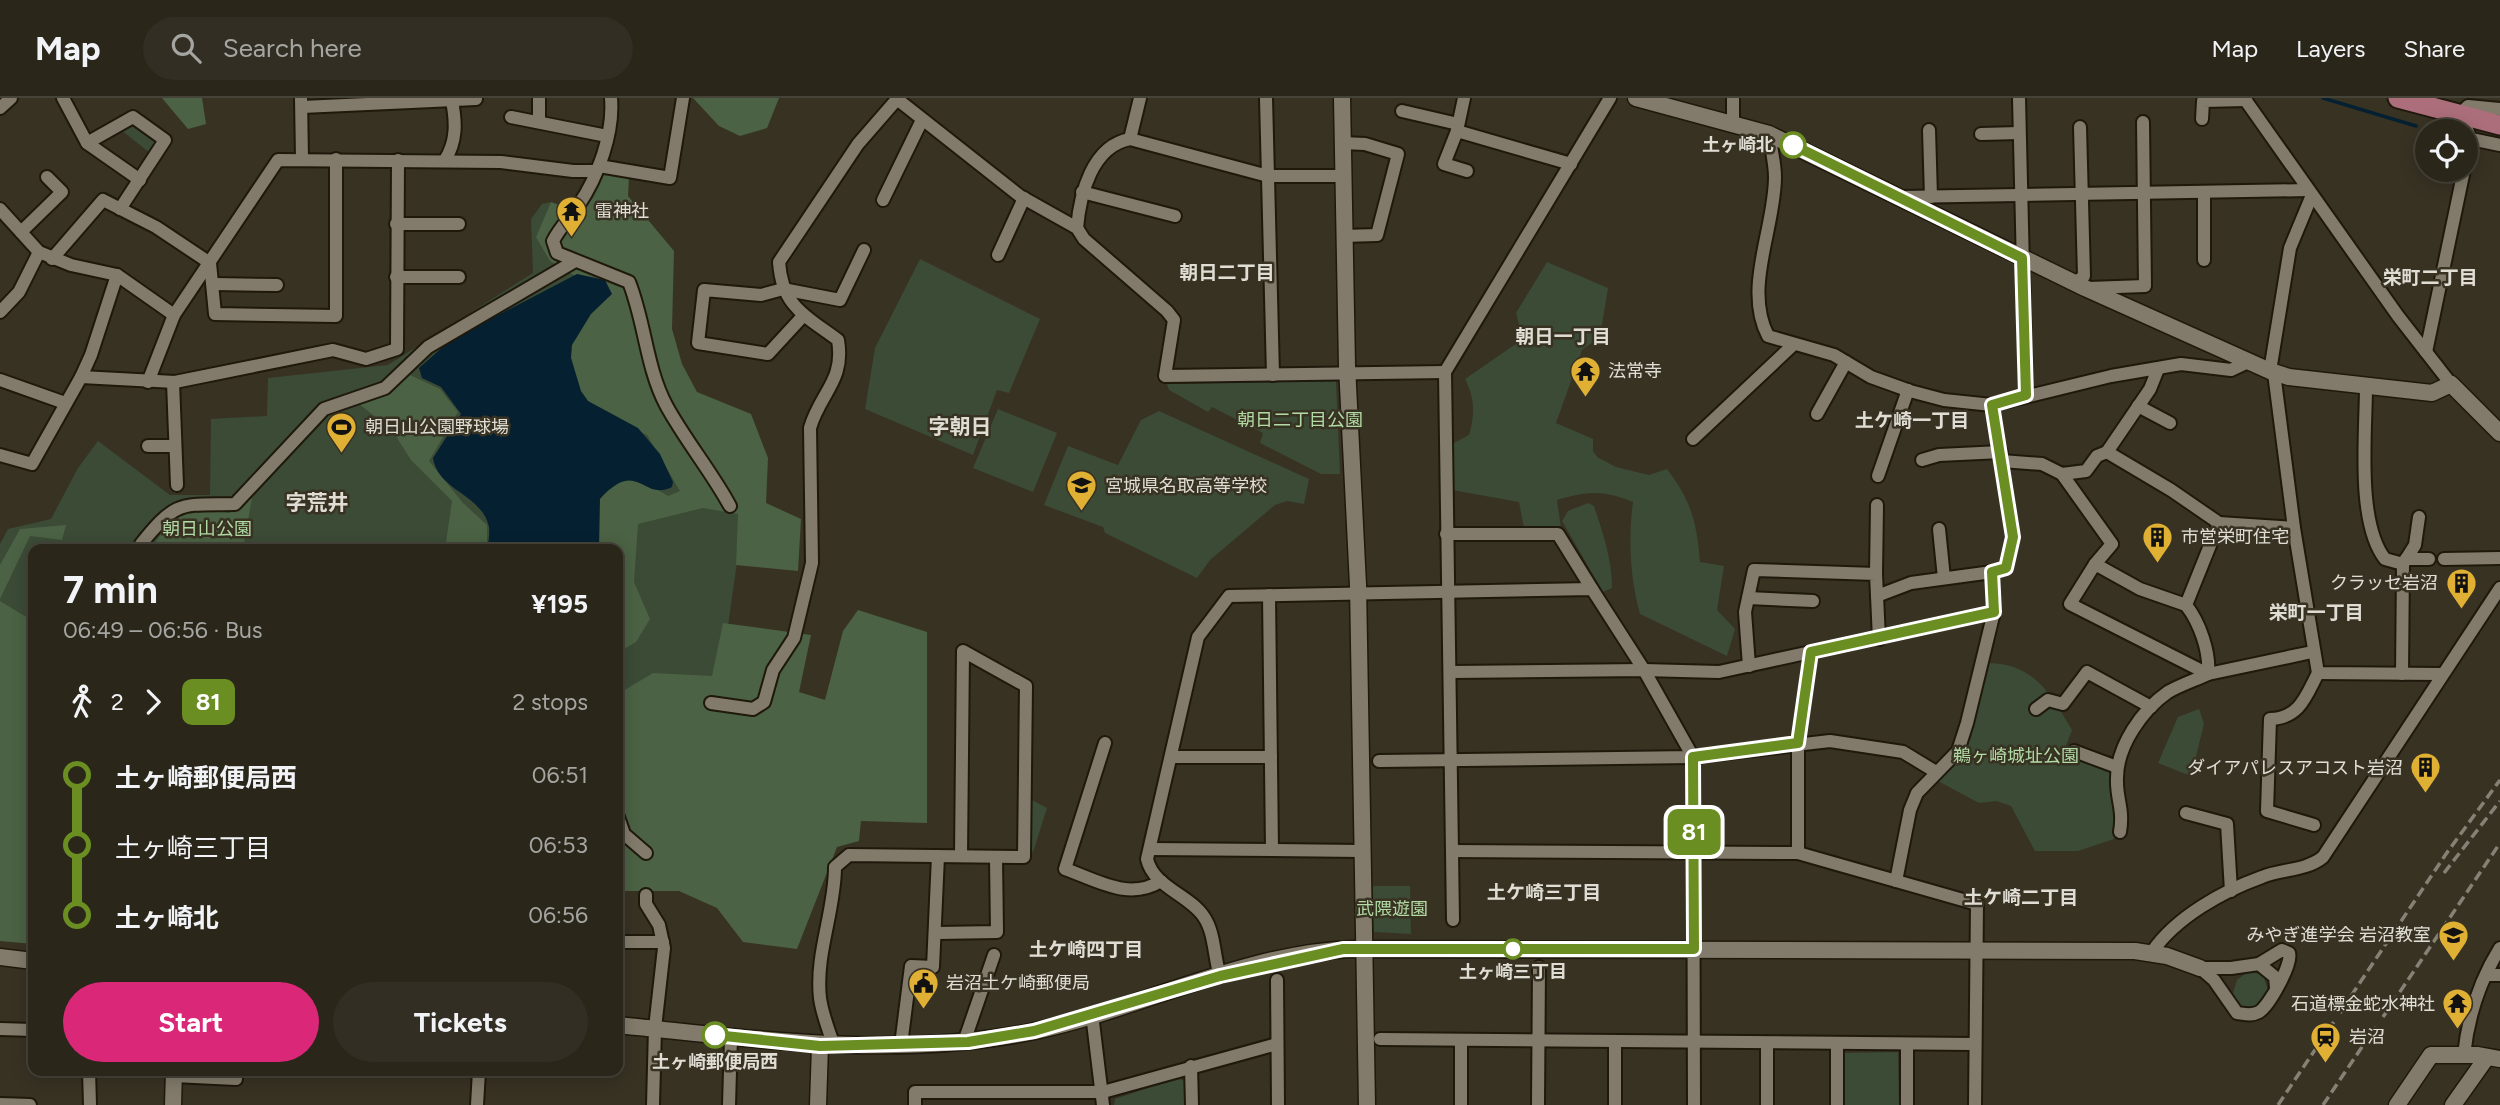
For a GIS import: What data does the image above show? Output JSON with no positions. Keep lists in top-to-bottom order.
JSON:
{
  "districts": [
    "朝日二丁目",
    "栄町二丁目",
    "朝日一丁目",
    "土ケ崎一丁目",
    "字朝日",
    "字荒井",
    "栄町一丁目",
    "土ケ崎三丁目",
    "土ケ崎二丁目",
    "土ケ崎四丁目"
  ],
  "parks": [
    "朝日二丁目公園",
    "朝日山公園",
    "鵜ヶ崎城址公園",
    "武隈遊園"
  ],
  "places": {
    "other": ["土ヶ崎北", "土ヶ崎三丁目", "土ヶ崎郵便局西"],
    "temple": ["雷神社", "法常寺", "石道標金蛇水神社"],
    "sports": ["朝日山公園野球場"],
    "school or university": ["宮城県名取高等学校", "みやぎ進学会 岩沼教室"],
    "building": ["市営栄町住宅", "クラッセ岩沼", "ダイアパレスアコスト岩沼"],
    "public building": ["岩沼土ケ崎郵便局"],
    "station": ["岩沼"]
  },
  "lines": ["bus line 81"],
  "page": {
    "header": "Map",
    "search": "Search here",
    "nav": ["Map", "Layers", "Share"],
    "on_map": "81",
    "heading": ["7 min", "06:49 – 06:56 · Bus", "¥195"],
    "legs": ["2", "81", "2 stops"],
    "list": [
      {
        "name": "土ヶ崎郵便局西",
        "value": "06:51"
      },
      {
        "name": "土ヶ崎三丁目",
        "value": "06:53"
      },
      {
        "name": "土ヶ崎北",
        "value": "06:56"
      }
    ],
    "buttons": ["Start", "Tickets"]
  }
}
